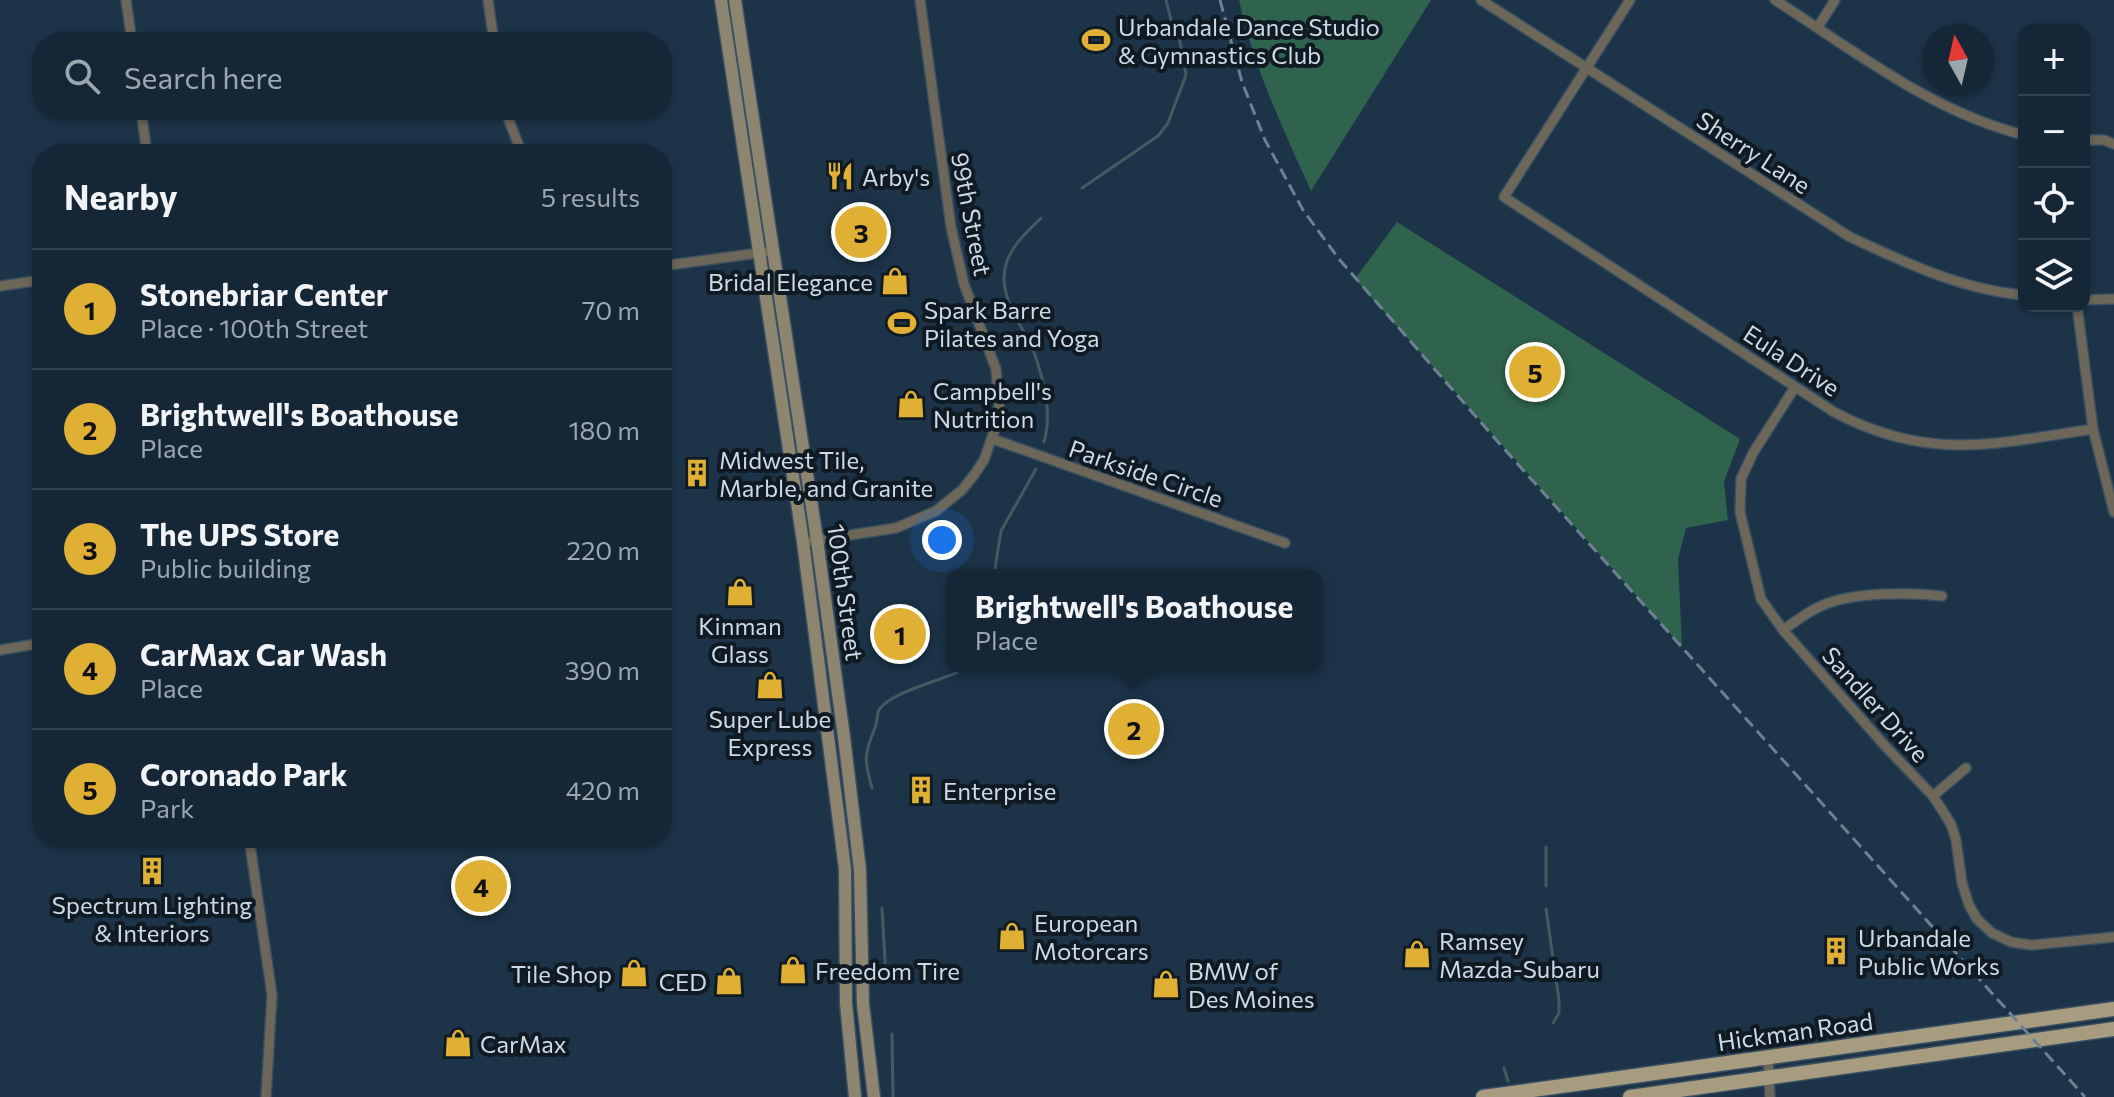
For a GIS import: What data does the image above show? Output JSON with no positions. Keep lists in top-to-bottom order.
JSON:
{
  "streets": {
    "main road": ["100th Street", "Hickman Road"],
    "street": [
      "Sherry Lane",
      "99th Street",
      "Eula Drive",
      "Parkside Circle",
      "Sandler Drive"
    ]
  },
  "crossings": [
    ["Sherry Lane", "Eula Drive"],
    ["99th Street", "Parkside Circle"],
    ["99th Street", "100th Street"],
    ["Eula Drive", "Sandler Drive"]
  ],
  "places": {
    "sports": ["Urbandale Dance Studio & Gymnastics Club", "Spark Barre Pilates and Yoga"],
    "restaurant": ["Arby's"],
    "shop": [
      "Bridal Elegance",
      "Campbell's Nutrition",
      "Kinman Glass",
      "Super Lube Express",
      "European Motorcars",
      "Ramsey Mazda-Subaru",
      "Freedom Tire",
      "Tile Shop",
      "CED",
      "BMW of Des Moines",
      "CarMax"
    ],
    "building": [
      "Midwest Tile, Marble, and Granite",
      "Enterprise",
      "Spectrum Lighting & Interiors",
      "Urbandale Public Works"
    ]
  },
  "north": "top",
  "page": {
    "map_buttons": ["+", "−"],
    "search": "Search here",
    "heading": ["Nearby", "5 results"],
    "pins": [
      "3",
      "5",
      "1",
      "2",
      "4"
    ],
    "list": [
      {
        "mark": "1",
        "name": "Stonebriar Center",
        "note": "Place · 100th Street",
        "value": "70 m"
      },
      {
        "mark": "2",
        "name": "Brightwell's Boathouse",
        "note": "Place",
        "value": "180 m"
      },
      {
        "mark": "3",
        "name": "The UPS Store",
        "note": "Public building",
        "value": "220 m"
      },
      {
        "mark": "4",
        "name": "CarMax Car Wash",
        "note": "Place",
        "value": "390 m"
      },
      {
        "mark": "5",
        "name": "Coronado Park",
        "note": "Park",
        "value": "420 m"
      }
    ],
    "popup": ["Brightwell's Boathouse", "Place"]
  }
}
